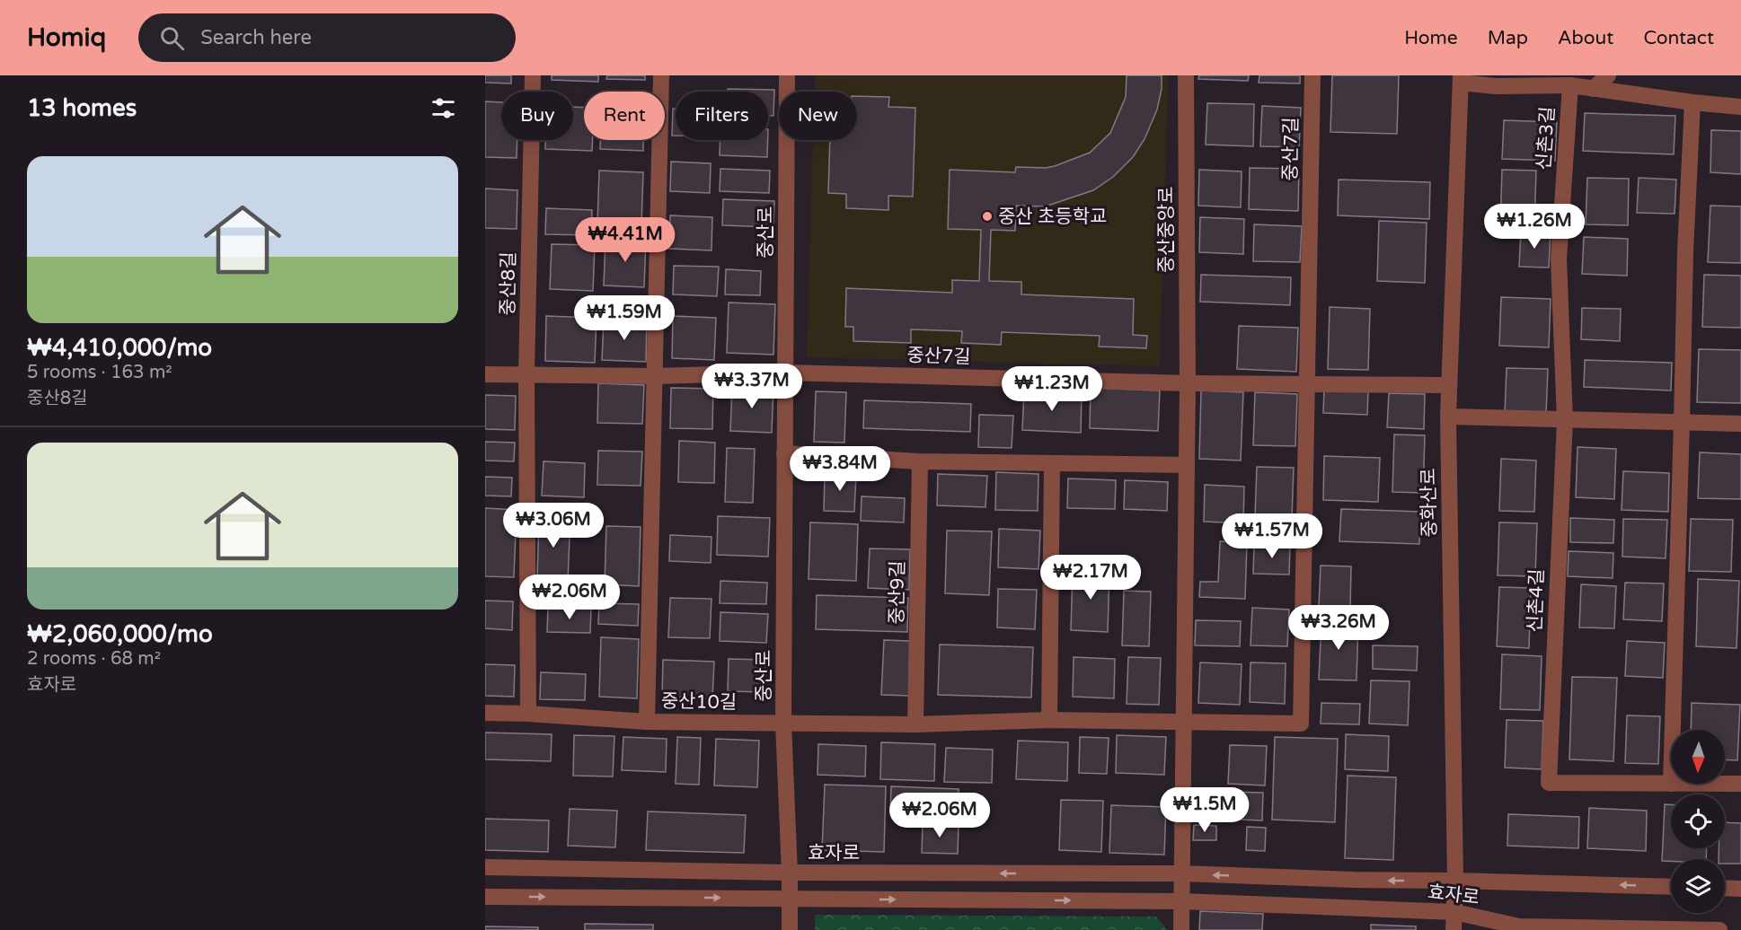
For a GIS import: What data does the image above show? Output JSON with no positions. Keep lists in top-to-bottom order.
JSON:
{
  "streets": {
    "street": [
      "신촌3길",
      "중산7길",
      "중산중앙로",
      "중산로",
      "중산8길",
      "중화산로",
      "중산9길",
      "신촌4길",
      "중산10길",
      "효자로"
    ]
  },
  "crossings": [
    ["신촌3길", "중화산로"],
    ["신촌3길", "신촌4길"],
    ["중산7길", "중산중앙로"],
    ["중산7길", "중산로"],
    ["중산7길", "중화산로"],
    ["중산로", "중산10길"],
    ["중산로", "효자로"],
    ["중산8길", "중산10길"],
    ["중화산로", "효자로"]
  ],
  "places": ["중산 초등학교"],
  "north": "bottom",
  "page": {
    "header": "Homiq",
    "search": "Search here",
    "nav": [
      "Home",
      "Map",
      "About",
      "Contact"
    ],
    "heading": "13 homes",
    "chip": [
      "Buy",
      "Rent",
      "Filters",
      "New"
    ],
    "list": [
      {
        "name": "₩4,410,000/mo",
        "note": "5 rooms · 163 m² · 중산8길"
      },
      {
        "name": "₩2,060,000/mo",
        "note": "2 rooms · 68 m² · 효자로"
      }
    ],
    "price": [
      "₩1.26M",
      "₩4.41M",
      "₩1.59M",
      "₩3.37M",
      "₩1.23M",
      "₩3.84M",
      "₩3.06M",
      "₩1.57M",
      "₩2.17M",
      "₩2.06M",
      "₩3.26M",
      "₩1.5M",
      "₩2.06M"
    ]
  }
}
